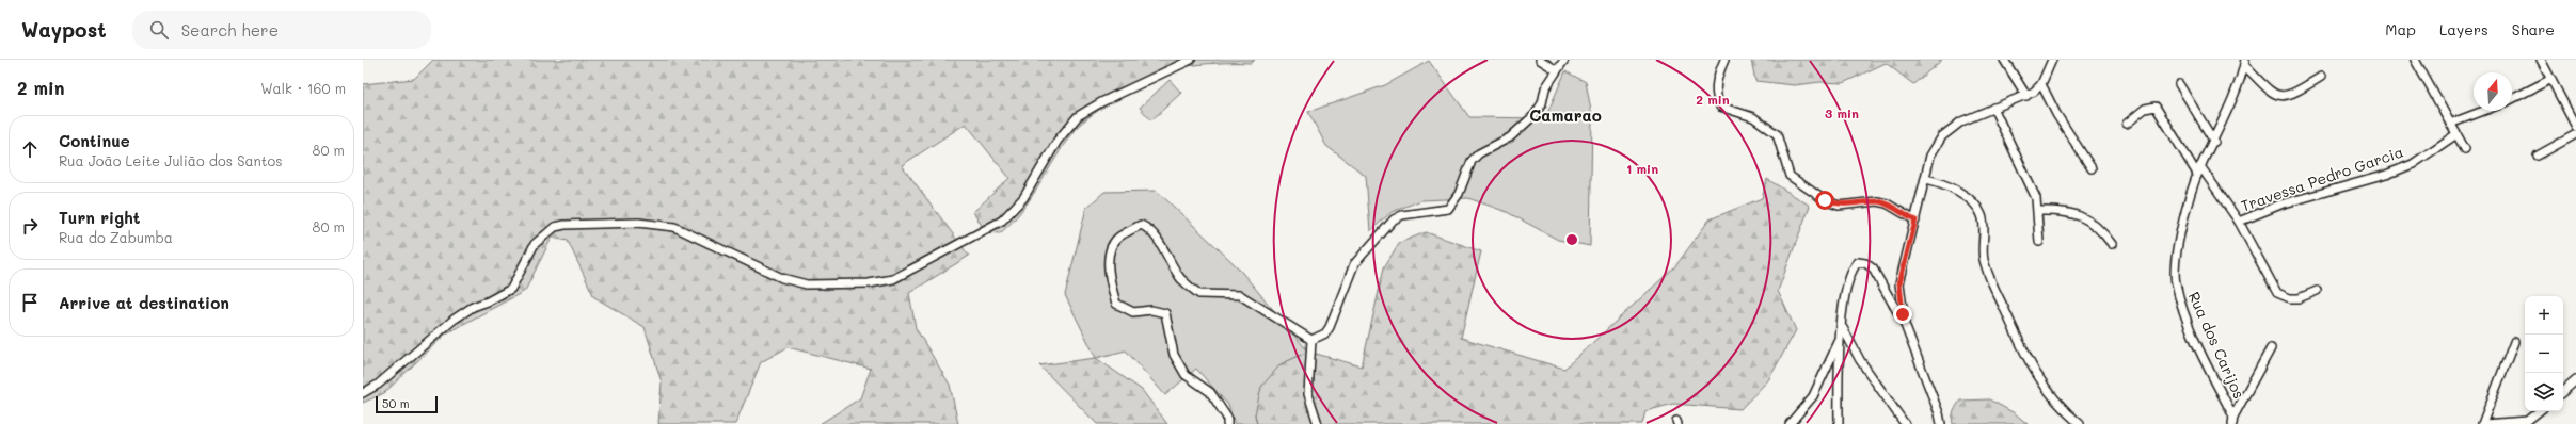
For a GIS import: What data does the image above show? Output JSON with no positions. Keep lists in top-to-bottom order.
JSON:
{
  "streets": {
    "street": ["Travessa Pedro Garcia", "Rua dos Carijos"]
  },
  "districts": ["Camarao"],
  "scale_bar": "50 m",
  "north": "top",
  "page": {
    "header": "Waypost",
    "search": "Search here",
    "nav": ["Map", "Layers", "Share"],
    "heading": ["2 min", "Walk · 160 m"],
    "list": [
      ["Continue", "Rua João Leite Julião dos Santos", "80 m"],
      ["Turn right", "Rua do Zabumba", "80 m"],
      "Arrive at destination"
    ],
    "map_buttons": ["+", "−"],
    "scale": "50 m"
  },
  "rings": ["2 min", "3 min", "1 min"]
}
